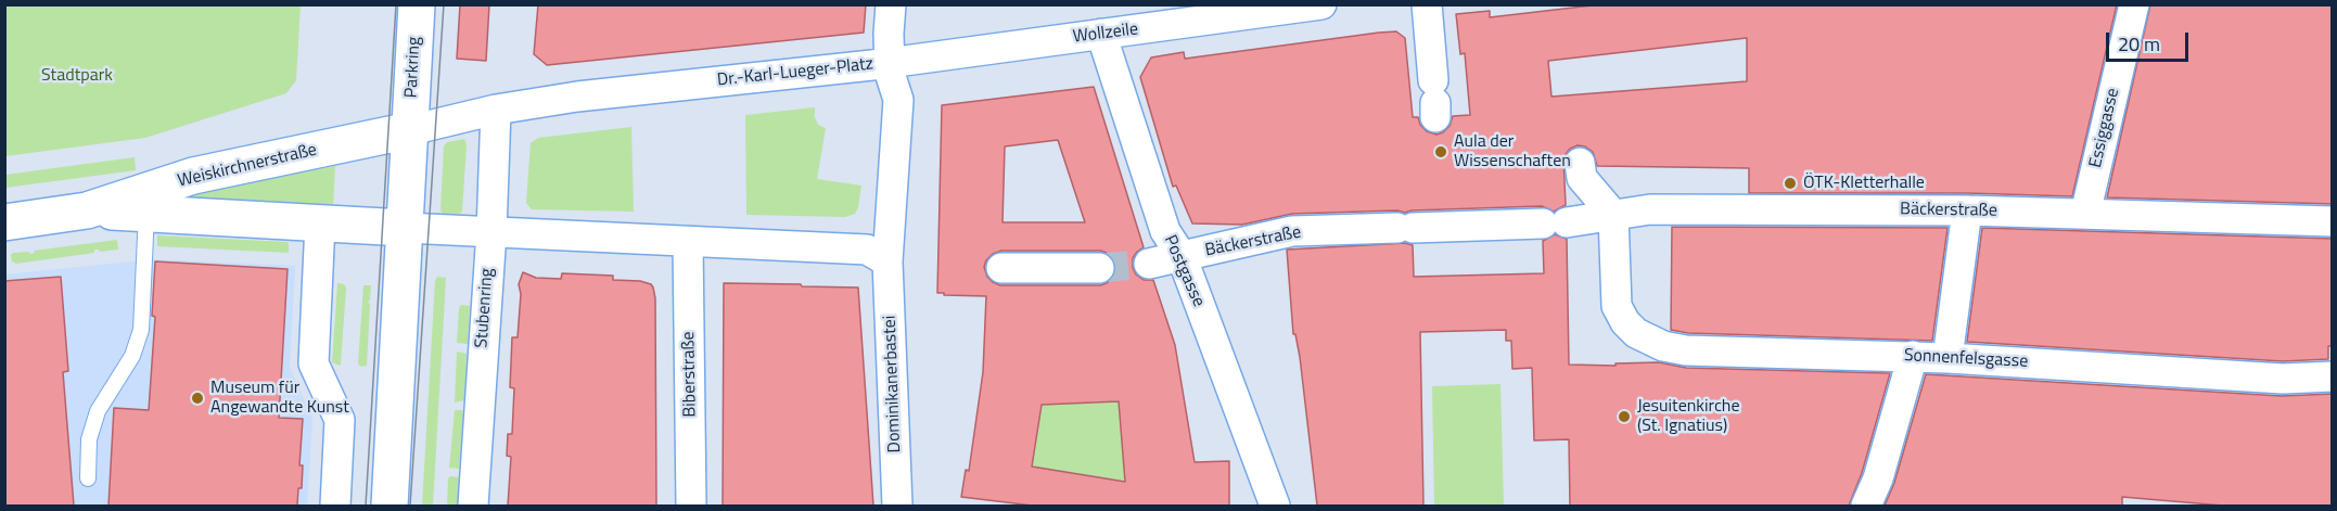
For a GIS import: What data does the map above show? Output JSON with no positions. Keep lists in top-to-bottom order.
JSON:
{
  "streets": {
    "street": [
      "Wollzeile",
      "Parkring",
      "Dr.-Karl-Lueger-Platz",
      "Essiggasse",
      "Weiskirchnerstraße",
      "Bäckerstraße",
      "Postgasse",
      "Stubenring",
      "Sonnenfelsgasse",
      "Biberstraße",
      "Dominikanerbastei"
    ]
  },
  "crossings": [
    ["Wollzeile", "Dr.-Karl-Lueger-Platz"],
    ["Wollzeile", "Postgasse"],
    ["Parkring", "Dr.-Karl-Lueger-Platz"],
    ["Parkring", "Weiskirchnerstraße"],
    ["Dr.-Karl-Lueger-Platz", "Weiskirchnerstraße"],
    ["Dr.-Karl-Lueger-Platz", "Stubenring"],
    ["Dr.-Karl-Lueger-Platz", "Dominikanerbastei"],
    ["Essiggasse", "Bäckerstraße"],
    ["Bäckerstraße", "Postgasse"],
    ["Bäckerstraße", "Sonnenfelsgasse"]
  ],
  "parks": ["Stadtpark"],
  "places": [
    "Aula der Wissenschaften",
    "ÖTK-Kletterhalle",
    "Museum für Angewandte Kunst",
    "Jesuitenkirche (St. Ignatius)"
  ],
  "scale_bar": "20 m"
}
